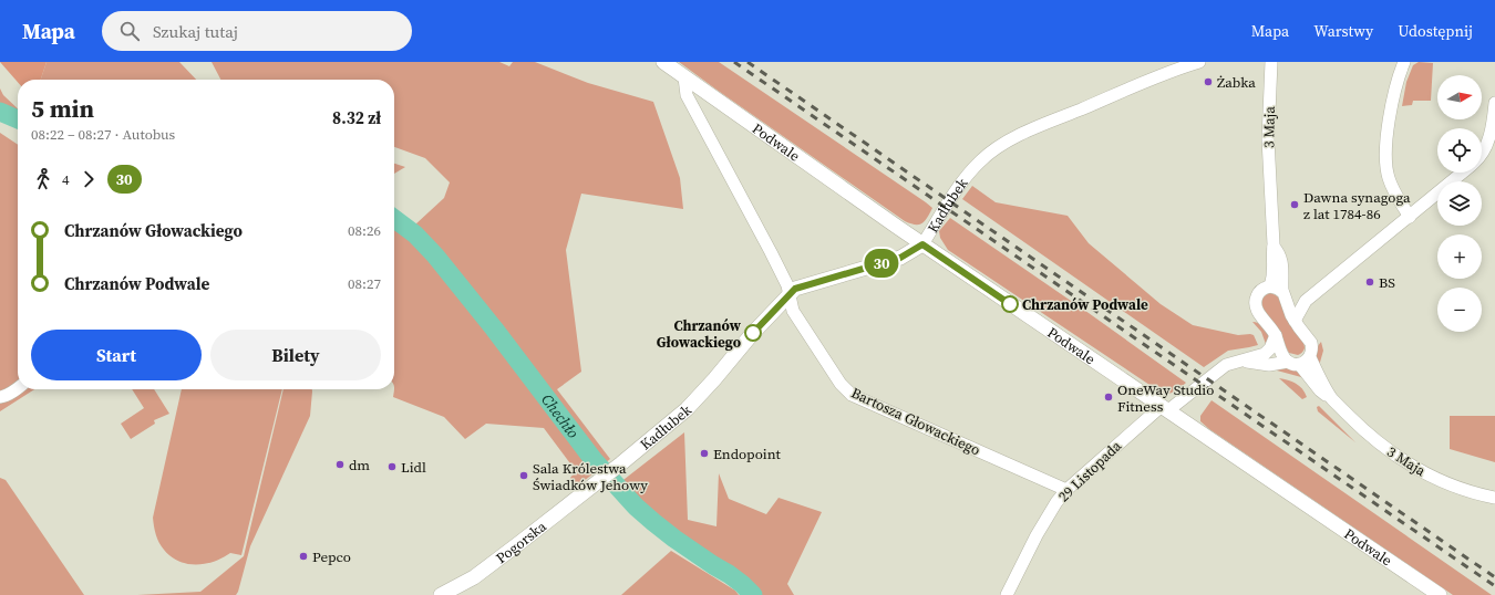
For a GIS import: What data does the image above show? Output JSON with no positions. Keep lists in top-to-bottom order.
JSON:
{
  "streets": {
    "street": [
      "3 Maja",
      "Podwale",
      "Kadłubek",
      "Bartosza Głowackiego",
      "29 Listopada",
      "Pogorska"
    ]
  },
  "crossings": [
    ["3 Maja", "29 Listopada"],
    ["Podwale", "Kadłubek"],
    ["Podwale", "Bartosza Głowackiego"],
    ["Podwale", "29 Listopada"],
    ["Kadłubek", "Bartosza Głowackiego"],
    ["Kadłubek", "Pogorska"],
    ["Bartosza Głowackiego", "29 Listopada"]
  ],
  "water": ["Chechło"],
  "places": [
    "Żabka",
    "Dawna synagoga z lat 1784-86",
    "BS",
    "Chrzanów Podwale",
    "Chrzanów Głowackiego",
    "OneWay Studio Fitness",
    "Endopoint",
    "dm",
    "Lidl",
    "Sala Królestwa Świadków Jehowy",
    "Pepco"
  ],
  "lines": ["bus line 30"],
  "north": "right",
  "page": {
    "header": "Mapa",
    "search": "Szukaj tutaj",
    "nav": ["Mapa", "Warstwy", "Udostępnij"],
    "on_map": "30",
    "map_buttons": ["+", "−"],
    "heading": ["5 min", "08:22 – 08:27 · Autobus", "8.32 zł"],
    "legs": ["4", "30"],
    "list": [
      {
        "name": "Chrzanów Głowackiego",
        "value": "08:26"
      },
      {
        "name": "Chrzanów Podwale",
        "value": "08:27"
      }
    ],
    "buttons": ["Start", "Bilety"]
  }
}
